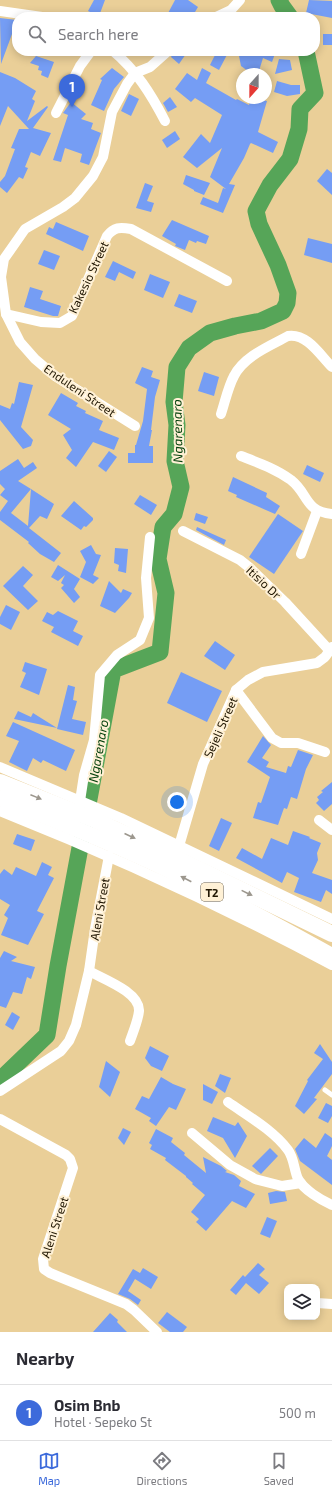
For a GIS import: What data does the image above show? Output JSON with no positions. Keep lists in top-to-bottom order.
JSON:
{
  "streets": {
    "highway": ["T2"],
    "street": [
      "Kakesio Street",
      "Enduleni Street",
      "Itisio Dr",
      "Sejeli Street",
      "Aleni Street"
    ]
  },
  "crossings": [
    ["Kakesio Street", "Enduleni Street"],
    ["Itisio Dr", "Sejeli Street"]
  ],
  "water": ["Ngarenaro"],
  "north": "bottom",
  "page": {
    "search": "Search here",
    "pins": "1",
    "heading": "Nearby",
    "list": [
      {
        "mark": "1",
        "name": "Osim Bnb",
        "note": "Hotel · Sepeko St",
        "value": "500 m"
      }
    ],
    "nav": ["Map", "Directions", "Saved"]
  }
}
